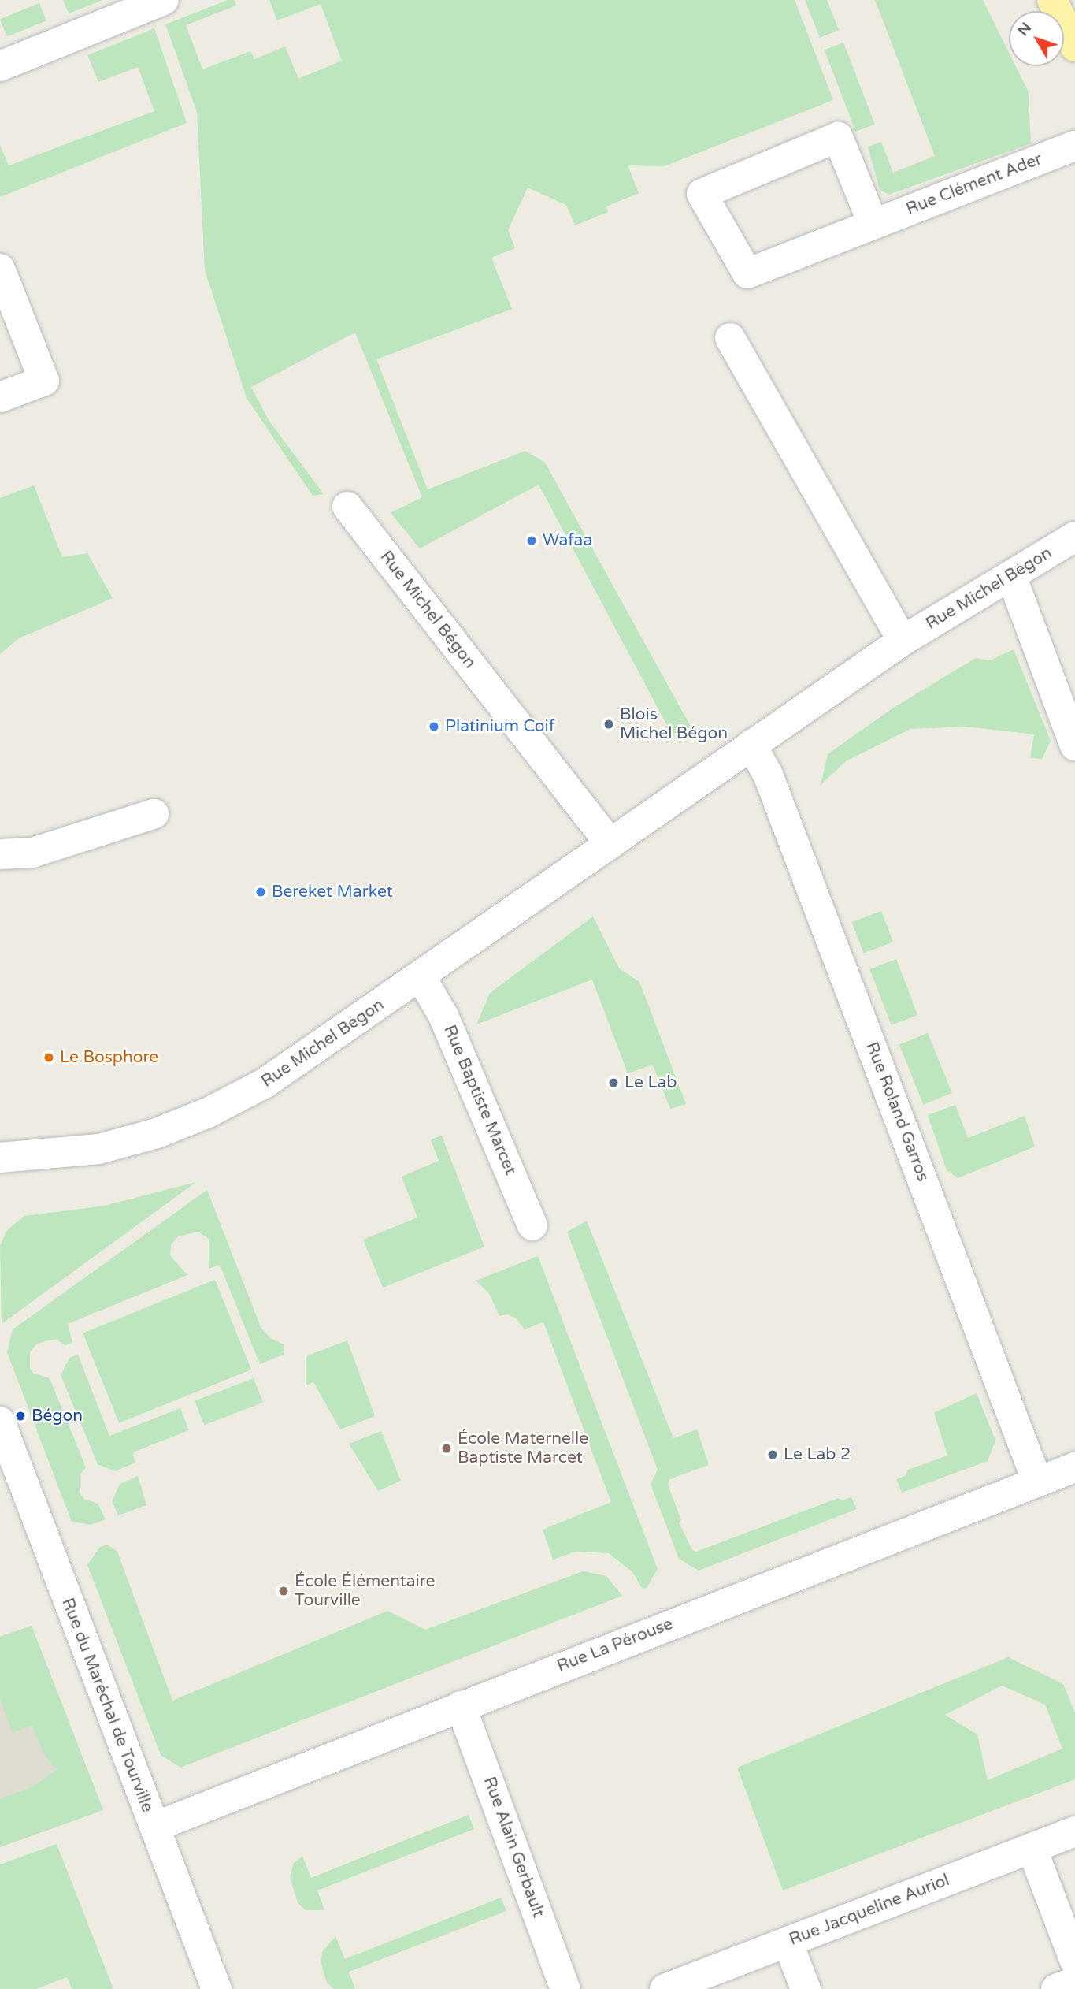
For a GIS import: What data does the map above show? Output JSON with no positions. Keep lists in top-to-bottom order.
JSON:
{
  "streets": {
    "street": [
      "Rue Clément Ader",
      "Rue Michel Bégon",
      "Rue Baptiste Marcet",
      "Rue Roland Garros",
      "Rue La Pérouse",
      "Rue du Maréchal de Tourville",
      "Rue Alain Gerbault",
      "Rue Jacqueline Auriol"
    ]
  },
  "crossings": [
    ["Rue Michel Bégon", "Rue Baptiste Marcet"],
    ["Rue Michel Bégon", "Rue Roland Garros"],
    ["Rue Roland Garros", "Rue La Pérouse"],
    ["Rue La Pérouse", "Rue du Maréchal de Tourville"],
    ["Rue La Pérouse", "Rue Alain Gerbault"]
  ],
  "places": [
    "Wafaa",
    "Blois Michel Bégon",
    "Platinium Coif",
    "Bereket Market",
    "Le Bosphore",
    "Le Lab",
    "Bégon",
    "École Maternelle Baptiste Marcet",
    "Le Lab 2",
    "École Élémentaire Tourville"
  ],
  "north": "top left"
}
